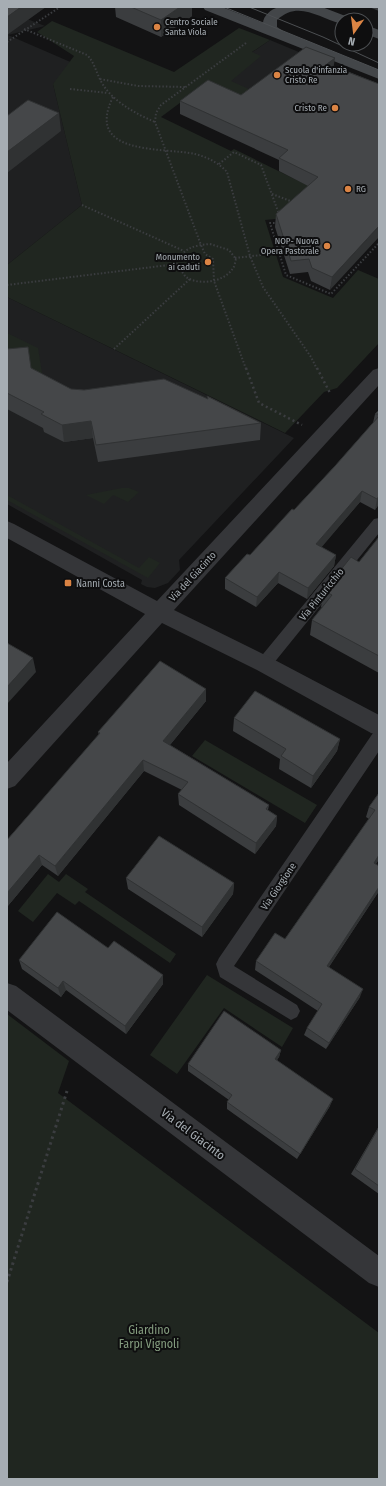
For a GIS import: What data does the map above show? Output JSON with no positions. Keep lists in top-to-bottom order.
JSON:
{
  "streets": {
    "street": ["Via del Giacinto"],
    "lane": ["Via Pinturicchio", "Via Giorgione"]
  },
  "parks": ["Giardino Farpi Vignoli"],
  "places": {
    "other": [
      "Centro Sociale Santa Viola",
      "Scuola d'infanzia Cristo Re",
      "Cristo Re",
      "RG",
      "NOP- Nuova Opera Pastorale",
      "Monumento ai caduti"
    ],
    "transit": ["Nanni Costa"]
  },
  "north": "bottom"
}
